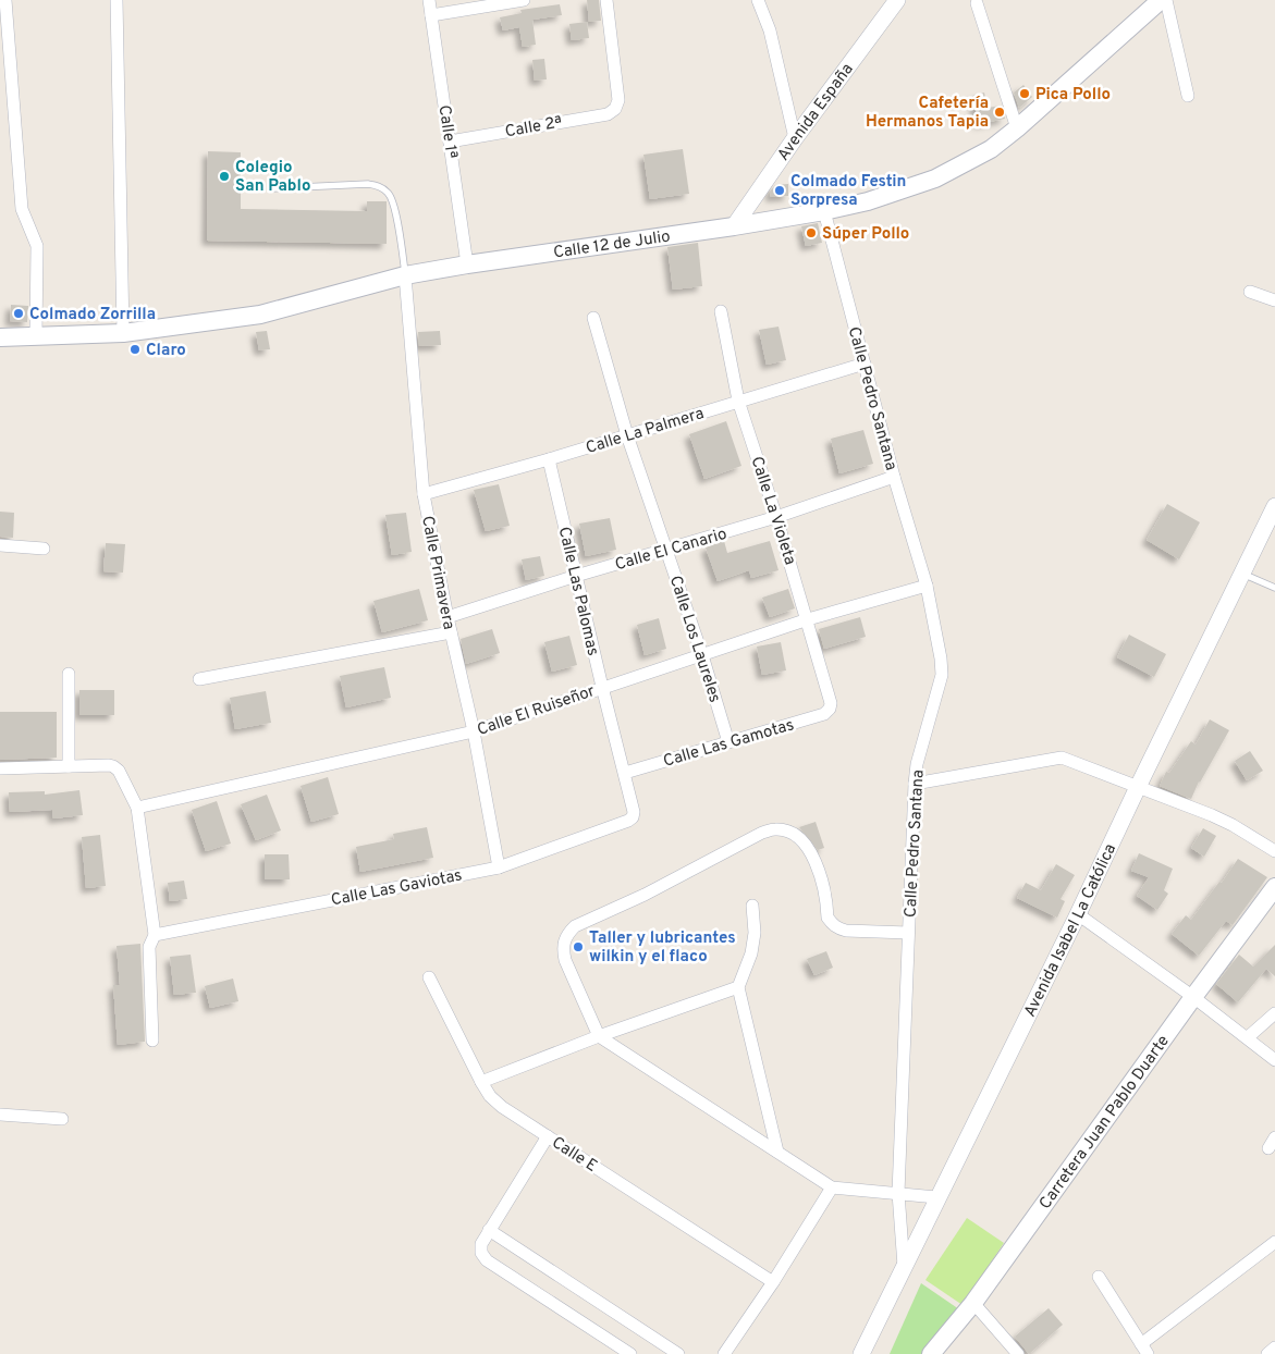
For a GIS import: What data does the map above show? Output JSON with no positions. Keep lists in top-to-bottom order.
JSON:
{
  "streets": {
    "main road": ["Calle 12 de Julio", "Carretera Juan Pablo Duarte"],
    "street": [
      "Avenida España",
      "Calle 2ª",
      "Calle 1ª",
      "Calle Pedro Santana",
      "Calle La Palmera",
      "Calle La Violeta",
      "Calle El Canario",
      "Calle Primavera",
      "Calle Las Palomas",
      "Calle Los Laureles",
      "Calle El Ruiseñor",
      "Calle Las Gamotas",
      "Calle Las Gaviotas",
      "Avenida Isabel La Católica",
      "Calle E"
    ]
  },
  "crossings": [
    ["Avenida España", "Calle 12 de Julio"],
    ["Calle 2ª", "Calle 1ª"],
    ["Calle 1ª", "Calle 12 de Julio"],
    ["Calle 12 de Julio", "Calle Pedro Santana"],
    ["Calle 12 de Julio", "Calle Primavera"],
    ["Calle Pedro Santana", "Calle La Palmera"],
    ["Calle Pedro Santana", "Calle El Canario"],
    ["Calle Pedro Santana", "Calle El Ruiseñor"],
    ["Calle Pedro Santana", "Avenida Isabel La Católica"],
    ["Calle La Palmera", "Calle La Violeta"],
    ["Calle La Palmera", "Calle Primavera"],
    ["Calle La Palmera", "Calle Las Palomas"],
    ["Calle La Palmera", "Calle Los Laureles"],
    ["Calle La Violeta", "Calle El Canario"],
    ["Calle La Violeta", "Calle El Ruiseñor"],
    ["Calle La Violeta", "Calle Las Gamotas"],
    ["Calle El Canario", "Calle Primavera"],
    ["Calle El Canario", "Calle Las Palomas"],
    ["Calle El Canario", "Calle Los Laureles"],
    ["Calle Primavera", "Calle El Ruiseñor"],
    ["Calle Primavera", "Calle Las Gaviotas"],
    ["Calle Las Palomas", "Calle El Ruiseñor"],
    ["Calle Las Palomas", "Calle Las Gamotas"],
    ["Calle Las Palomas", "Calle Las Gaviotas"],
    ["Calle Los Laureles", "Calle El Ruiseñor"],
    ["Calle Los Laureles", "Calle Las Gamotas"]
  ],
  "places": [
    "Pica Pollo",
    "Cafetería Hermanos Tapia",
    "Colegio San Pablo",
    "Colmado Festin Sorpresa",
    "Súper Pollo",
    "Colmado Zorrilla",
    "Claro",
    "Taller y lubricantes wilkin y el flaco"
  ]
}
